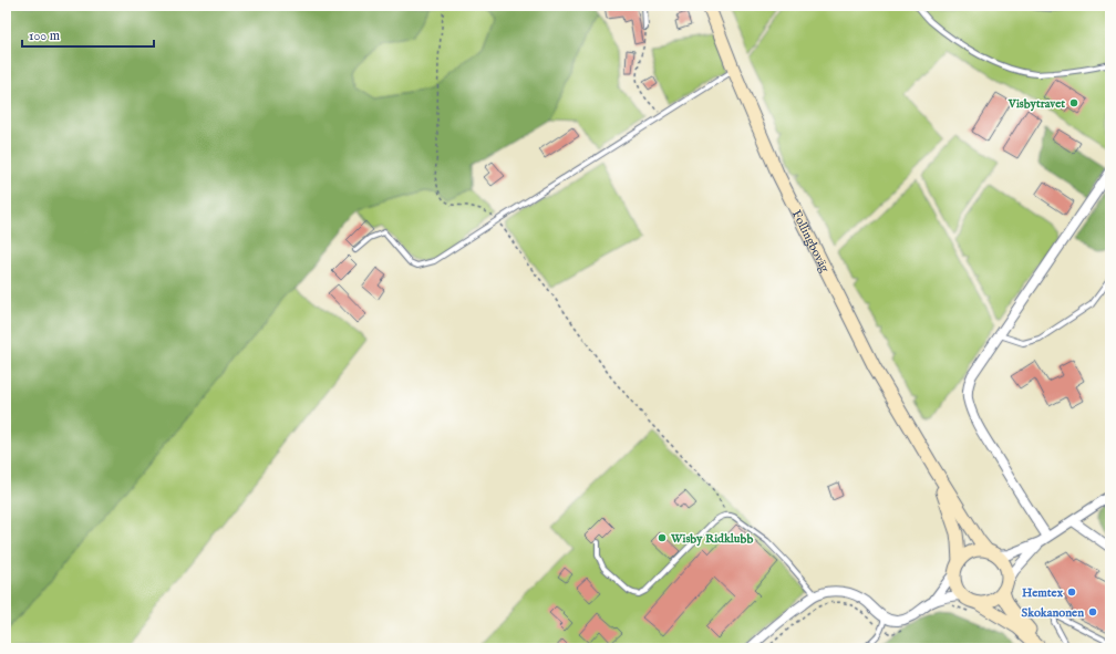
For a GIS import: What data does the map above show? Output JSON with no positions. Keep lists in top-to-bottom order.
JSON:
{
  "streets": {
    "main road": ["Follingboväg"]
  },
  "places": [
    "Visbytravet",
    "Wisby Ridklubb",
    "Hemtex",
    "Skokanonen"
  ],
  "scale_bar": "100 m"
}
